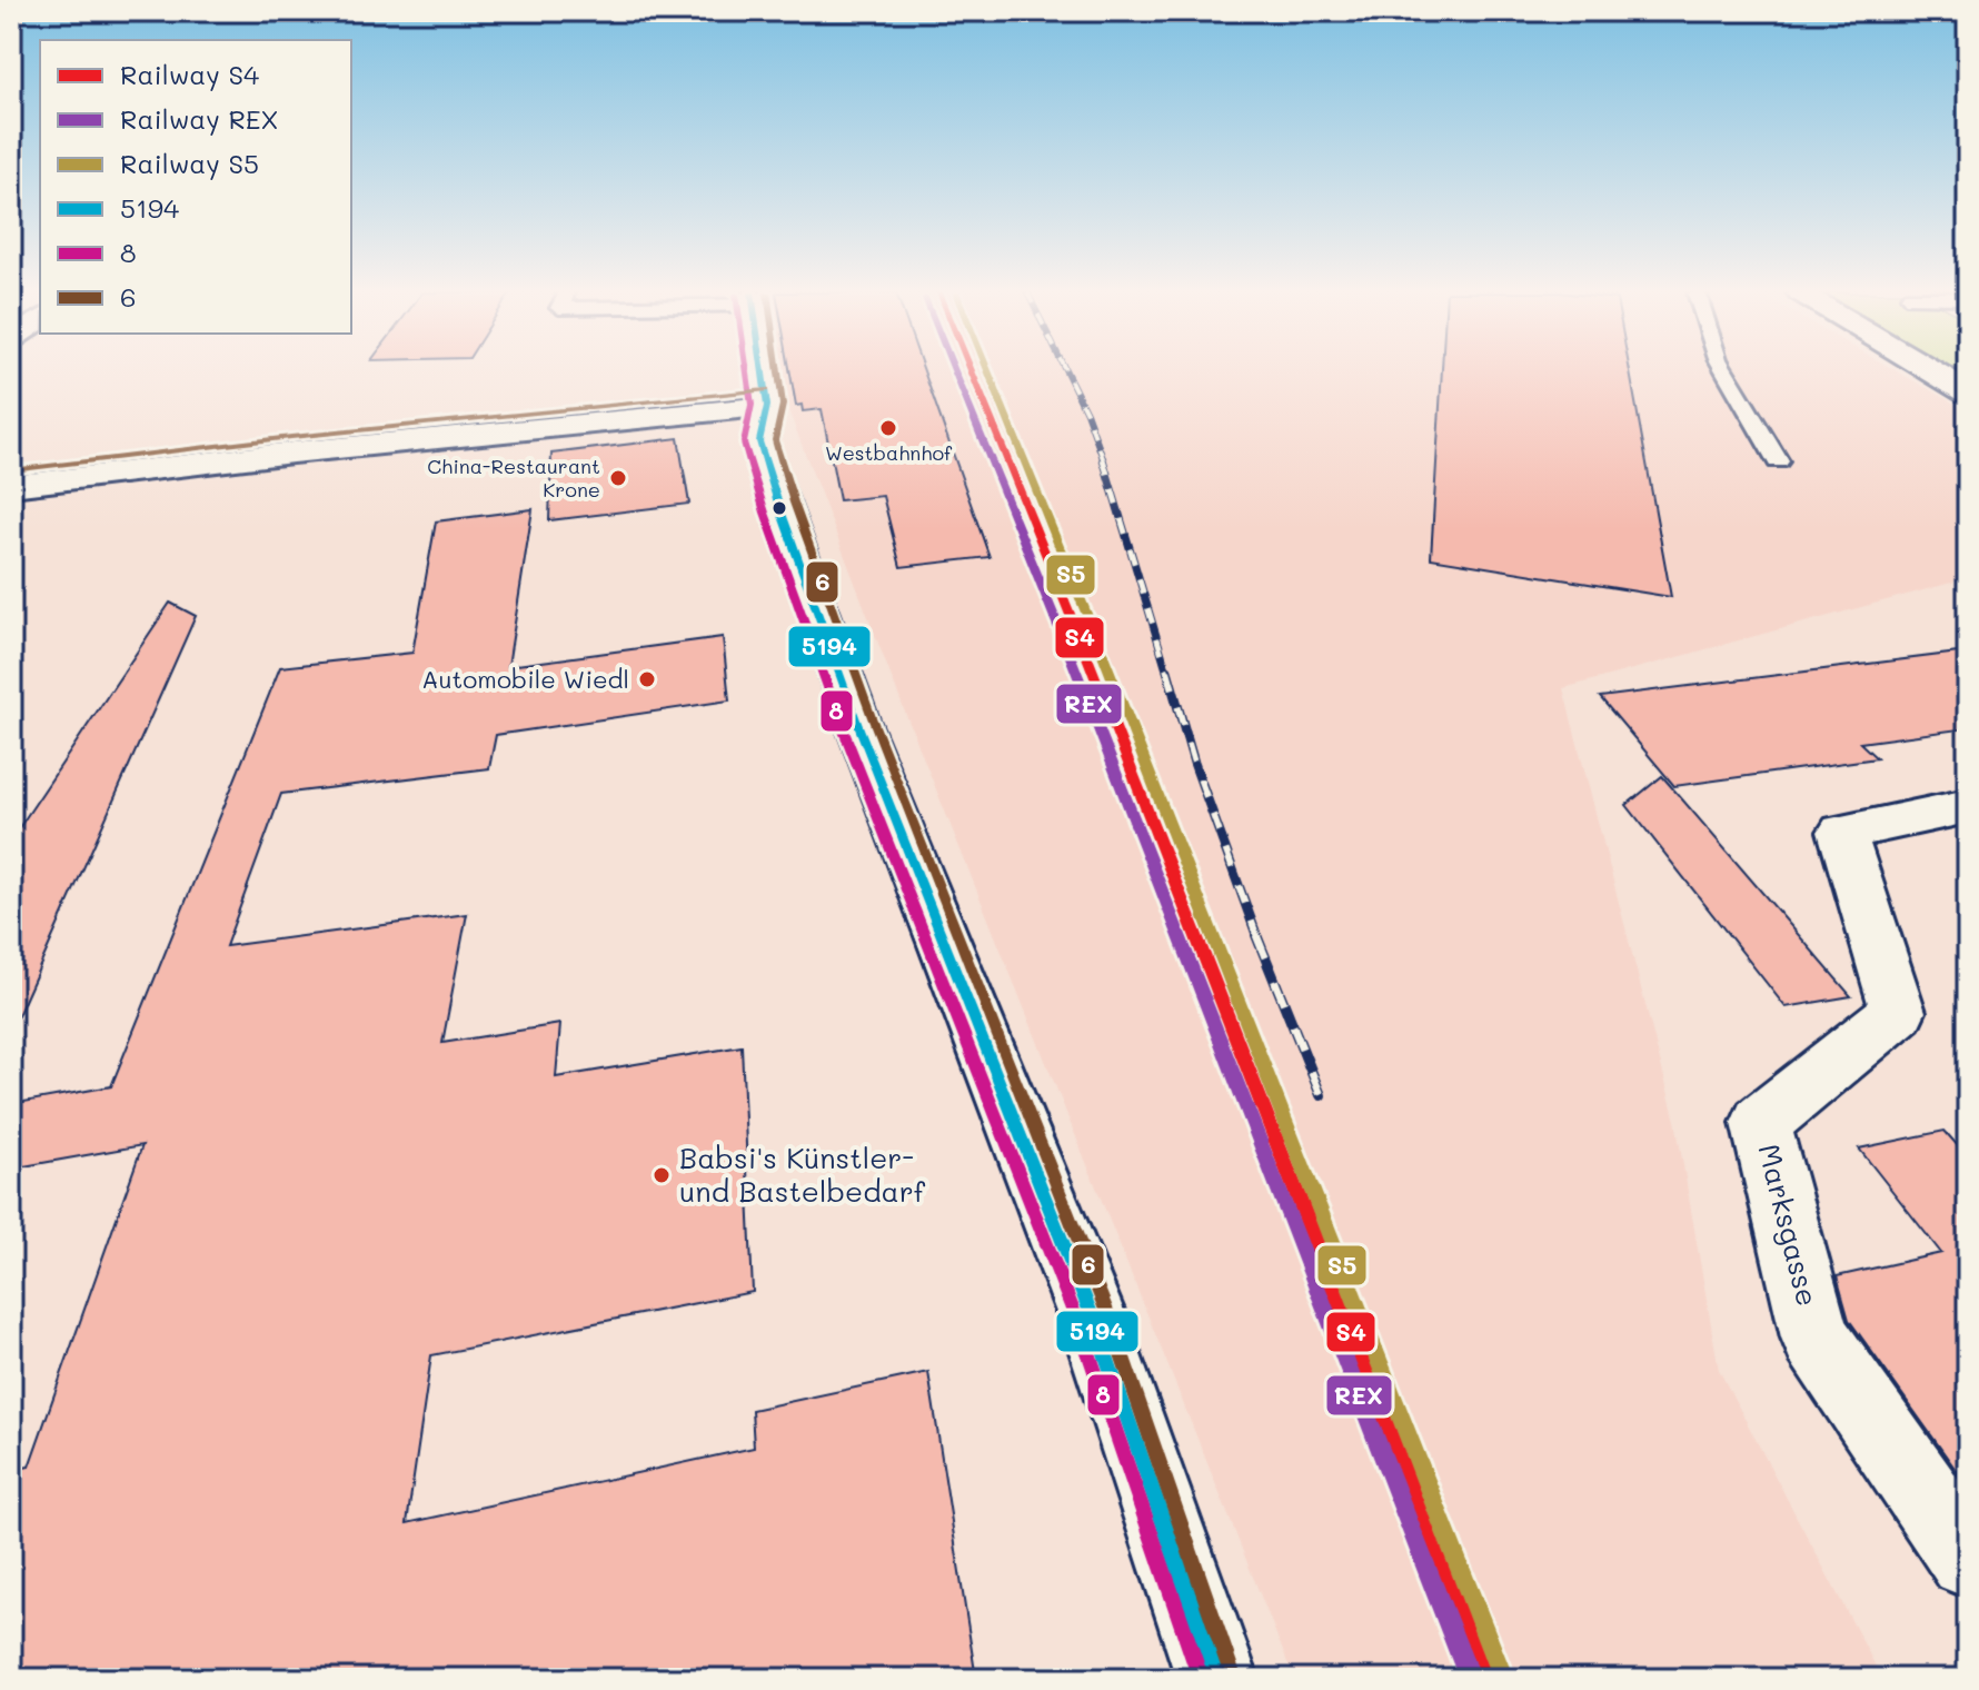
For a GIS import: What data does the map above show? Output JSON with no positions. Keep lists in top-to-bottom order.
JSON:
{
  "streets": {
    "main road": ["Marksgasse"]
  },
  "places": [
    "Westbahnhof",
    "China-Restaurant Krone",
    "Automobile Wiedl",
    "Babsi's Künstler- und Bastelbedarf"
  ],
  "lines": [
    "rail line S4",
    "rail line REX",
    "rail line S5",
    "transit line 5194",
    "transit line 8",
    "transit line 6"
  ],
  "legend": [
    "Railway S4",
    "Railway REX",
    "Railway S5",
    "5194",
    "8",
    "6"
  ]
}
